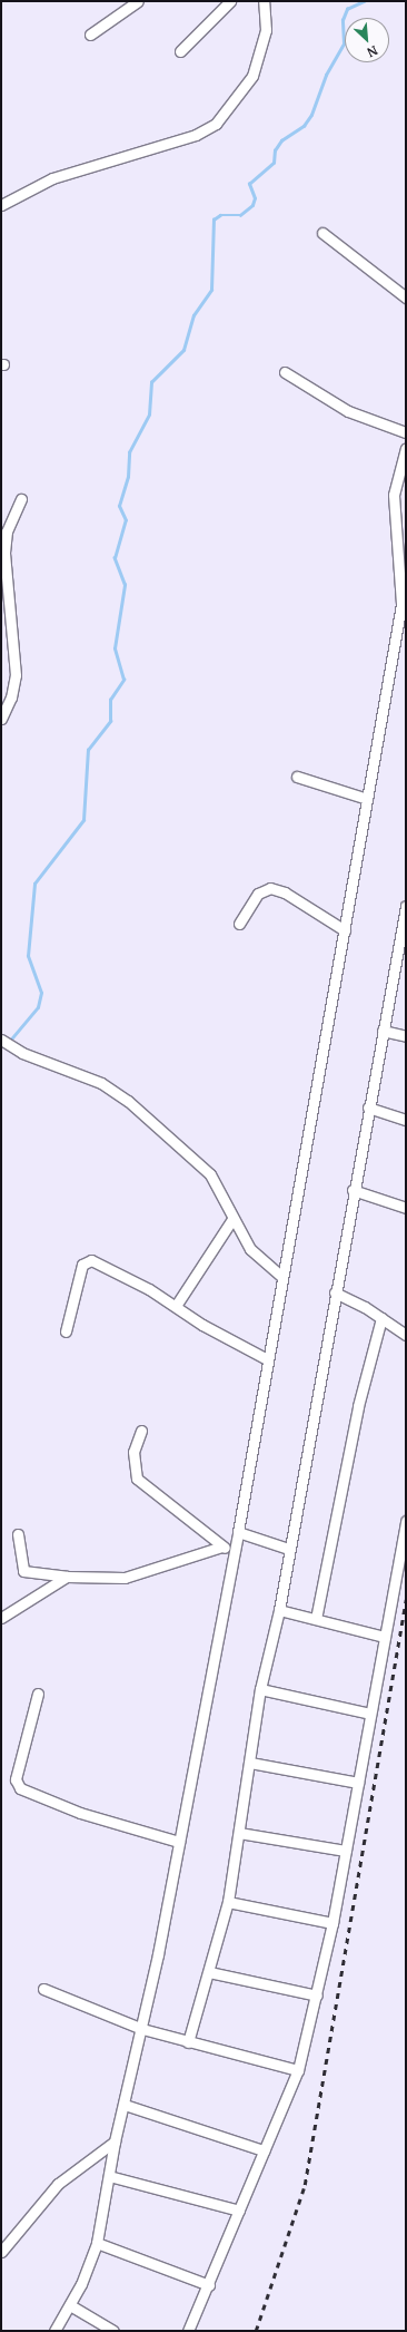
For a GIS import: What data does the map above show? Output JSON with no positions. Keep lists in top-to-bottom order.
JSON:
{
  "north": "bottom right"
}
